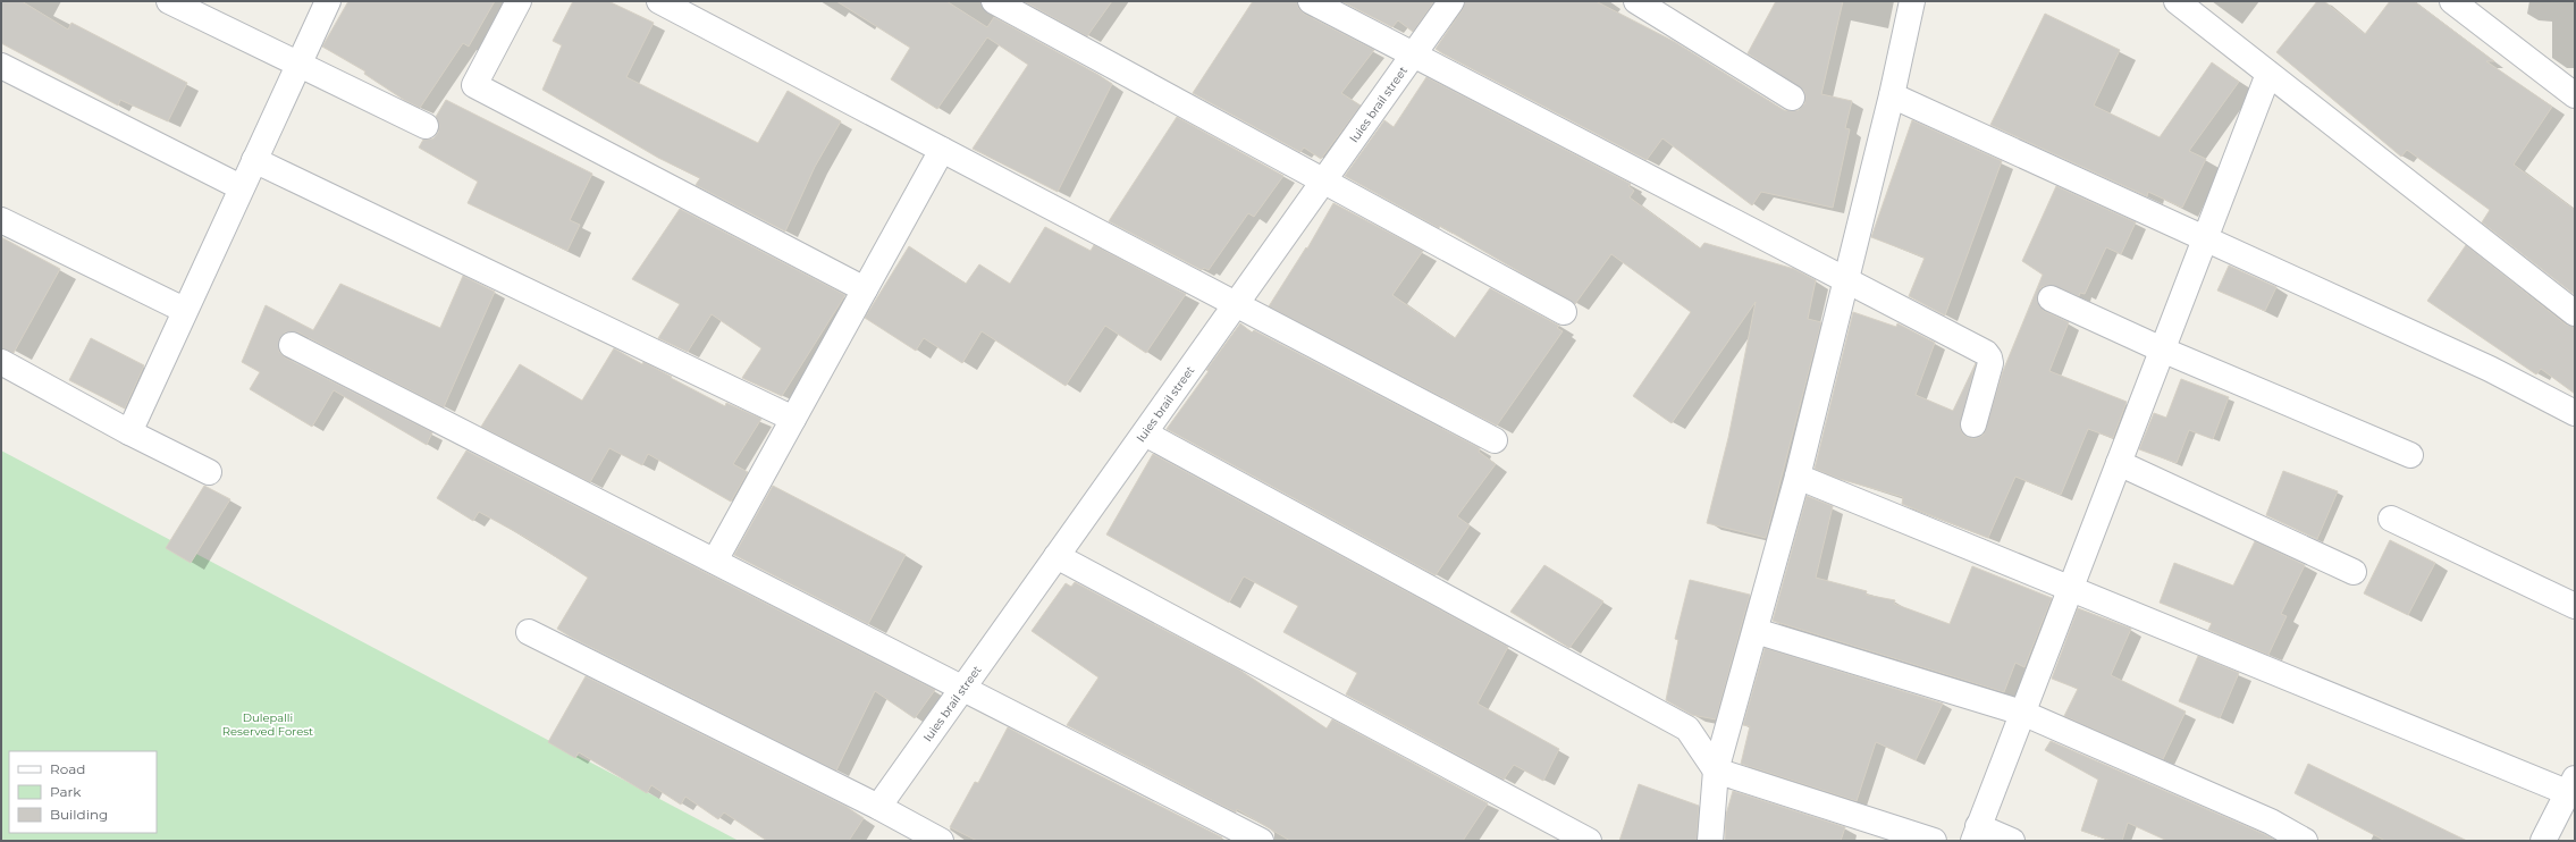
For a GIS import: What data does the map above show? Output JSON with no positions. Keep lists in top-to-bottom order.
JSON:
{
  "streets": {
    "street": ["luies brail street"]
  },
  "parks": ["Dulepalli Reserved Forest"],
  "legend": ["Road", "Park", "Building"]
}
